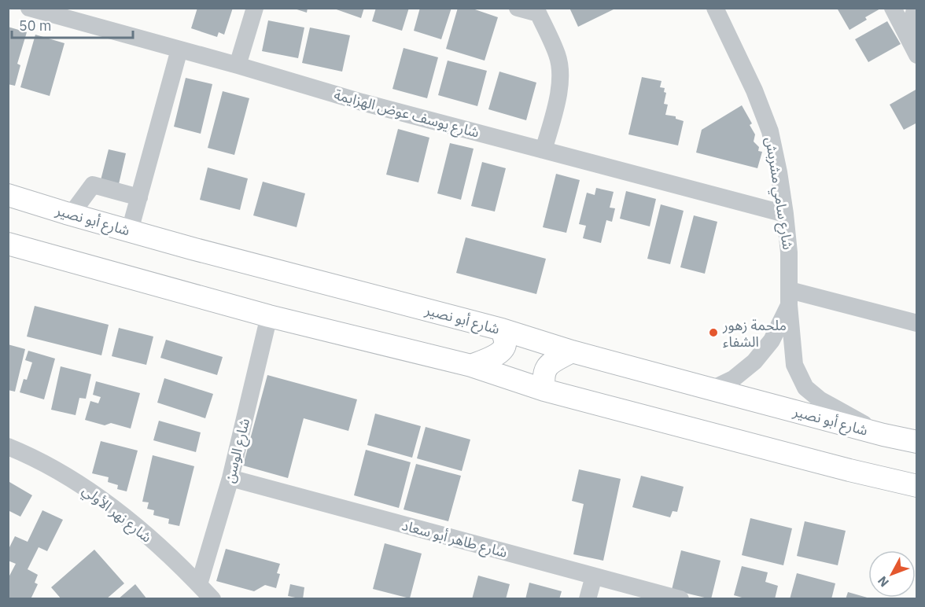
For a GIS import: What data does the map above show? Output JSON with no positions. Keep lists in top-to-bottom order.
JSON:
{
  "streets": {
    "main road": ["شارع أبو نصير"],
    "street": [
      "شارع يوسف عوض الهزايمة",
      "شارع سامي مشربش",
      "شارع الوسن",
      "شارع نهر الأولي",
      "شارع طاهر أبو سعاد"
    ]
  },
  "crossings": [
    ["شارع يوسف عوض الهزايمة", "شارع سامي مشربش"],
    ["شارع سامي مشربش", "شارع أبو نصير"],
    ["شارع الوسن", "شارع نهر الأولي"],
    ["شارع الوسن", "شارع طاهر أبو سعاد"]
  ],
  "places": ["ملحمة زهور الشفاء"],
  "scale_bar": "50 m",
  "north": "bottom left"
}
